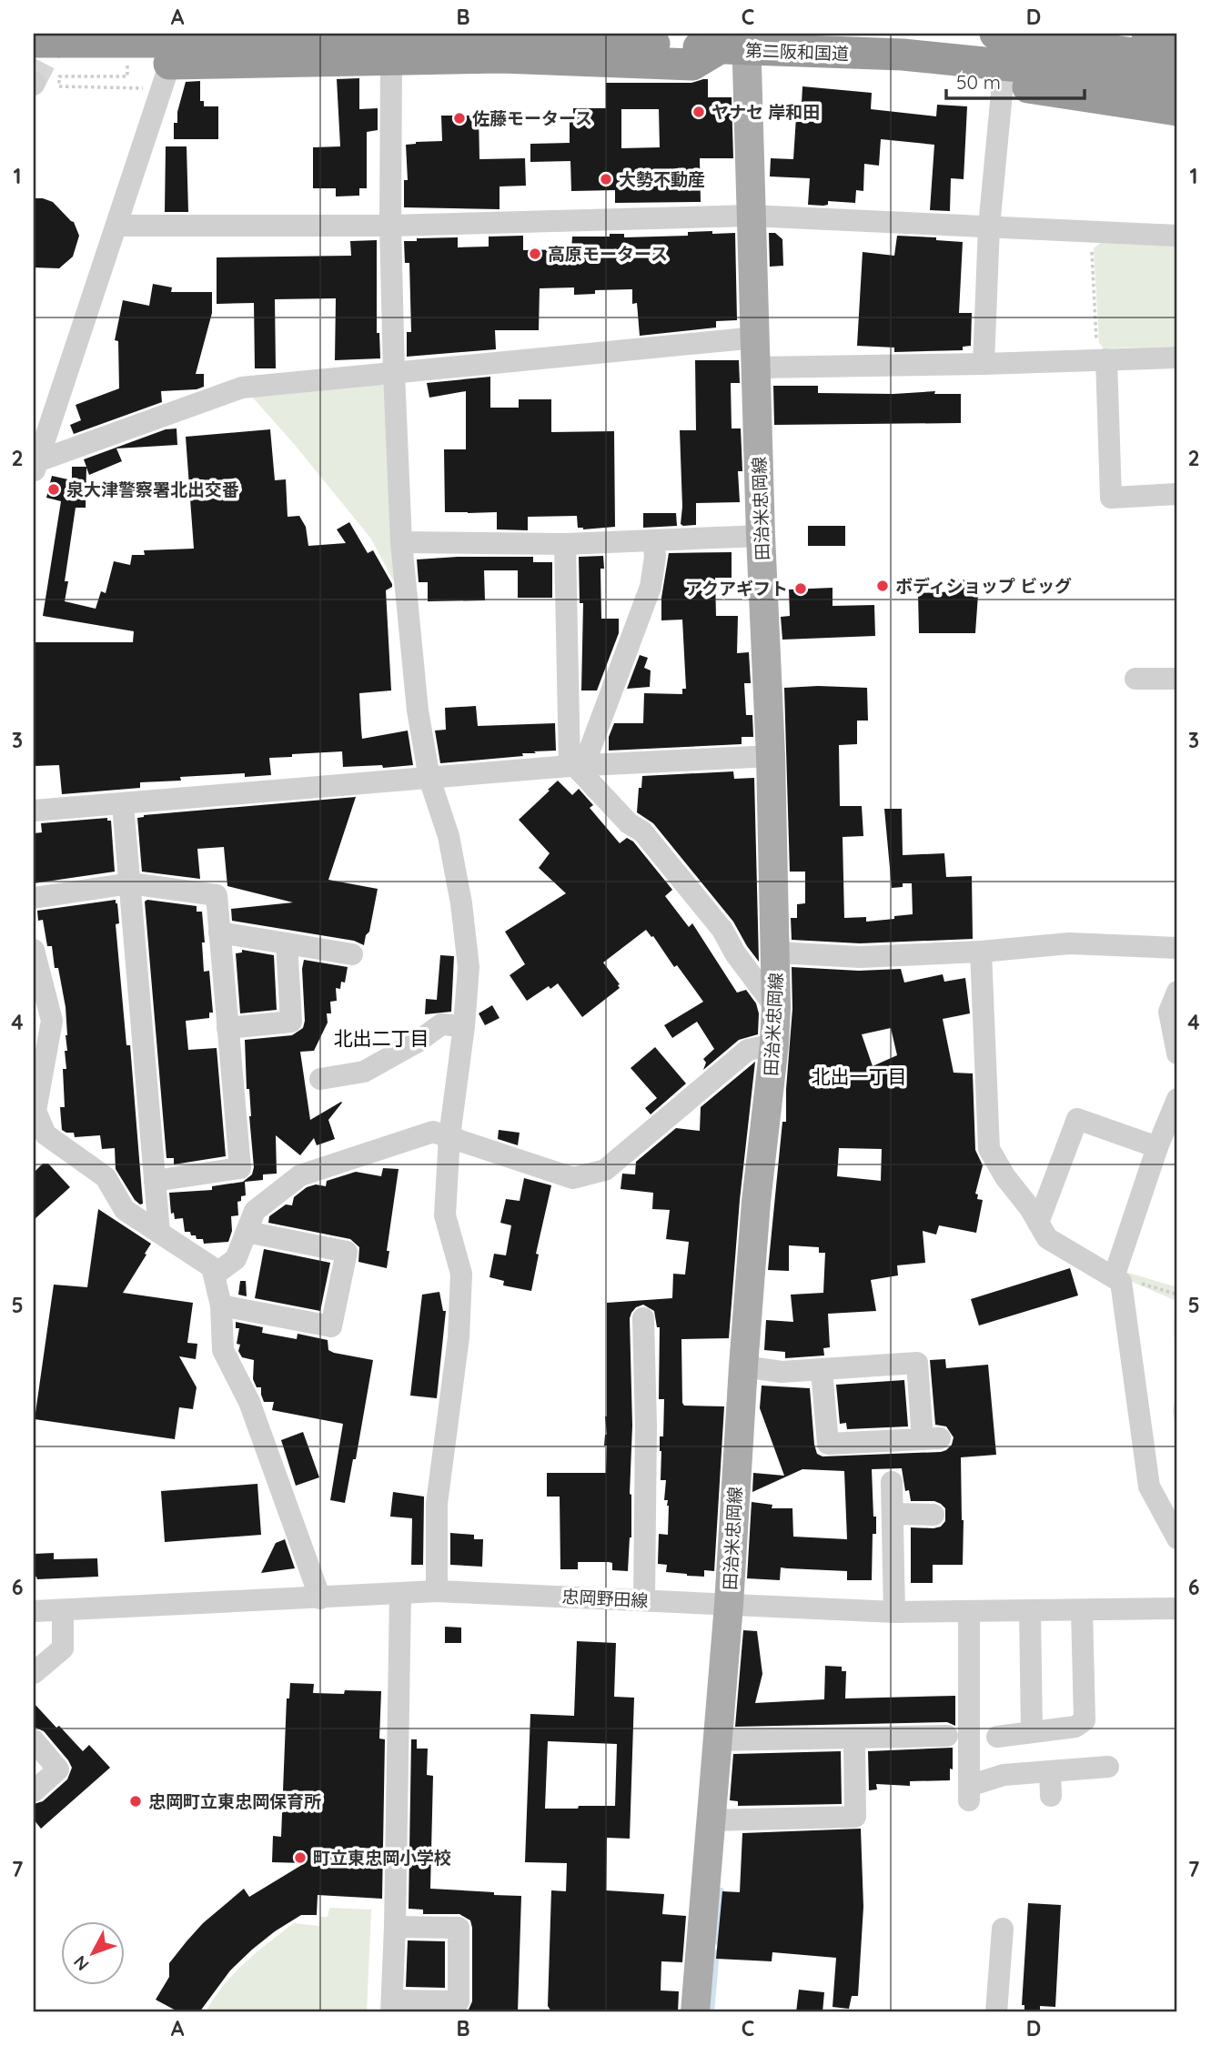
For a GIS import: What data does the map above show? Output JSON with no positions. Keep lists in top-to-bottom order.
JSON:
{
  "streets": {
    "highway": ["第二阪和国道"],
    "main road": ["田治米忠岡線"],
    "street": ["忠岡野田線"]
  },
  "crossings": [
    ["第二阪和国道", "田治米忠岡線"],
    ["田治米忠岡線", "忠岡野田線"]
  ],
  "districts": ["北出二丁目", "北出一丁目"],
  "places": [
    "ヤナセ 岸和田",
    "佐藤モータース",
    "大勢不動産",
    "高原モータース",
    "泉大津警察署北出交番",
    "ボディショップ ビッグ",
    "アクアギフト",
    "忠岡町立東忠岡保育所",
    "町立東忠岡小学校"
  ],
  "scale_bar": "50 m",
  "north": "bottom left",
  "grid": {
    "columns": [
      "A",
      "B",
      "C",
      "D"
    ],
    "rows": [
      "1",
      "2",
      "3",
      "4",
      "5",
      "6",
      "7"
    ]
  }
}
